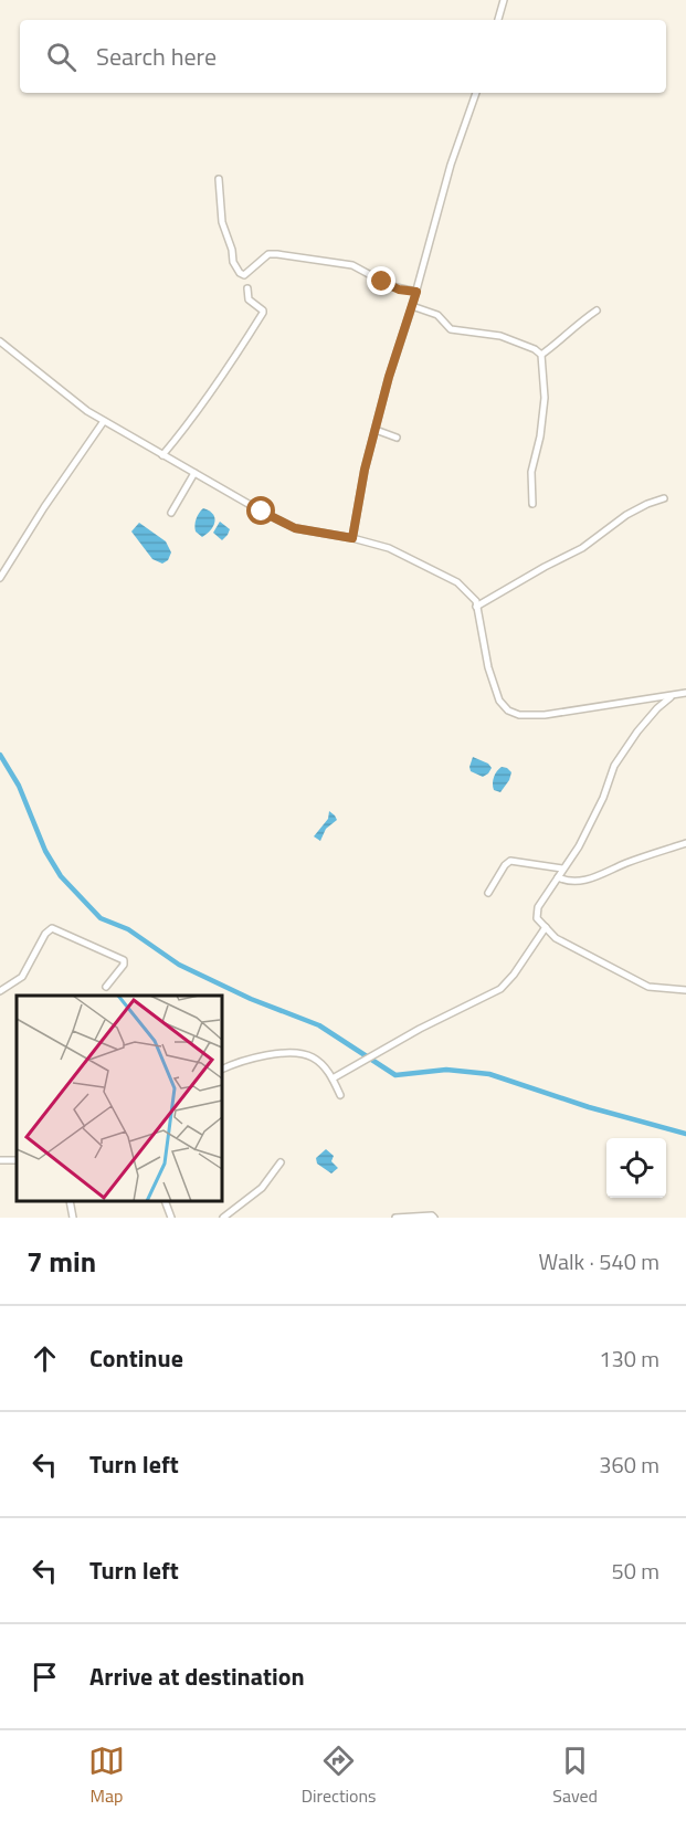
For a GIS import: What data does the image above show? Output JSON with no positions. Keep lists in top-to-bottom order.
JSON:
{
  "page": {
    "search": "Search here",
    "heading": ["7 min", "Walk · 540 m"],
    "list": [
      ["Continue", "130 m"],
      ["Turn left", "360 m"],
      ["Turn left", "50 m"],
      "Arrive at destination"
    ],
    "nav": ["Map", "Directions", "Saved"]
  }
}
